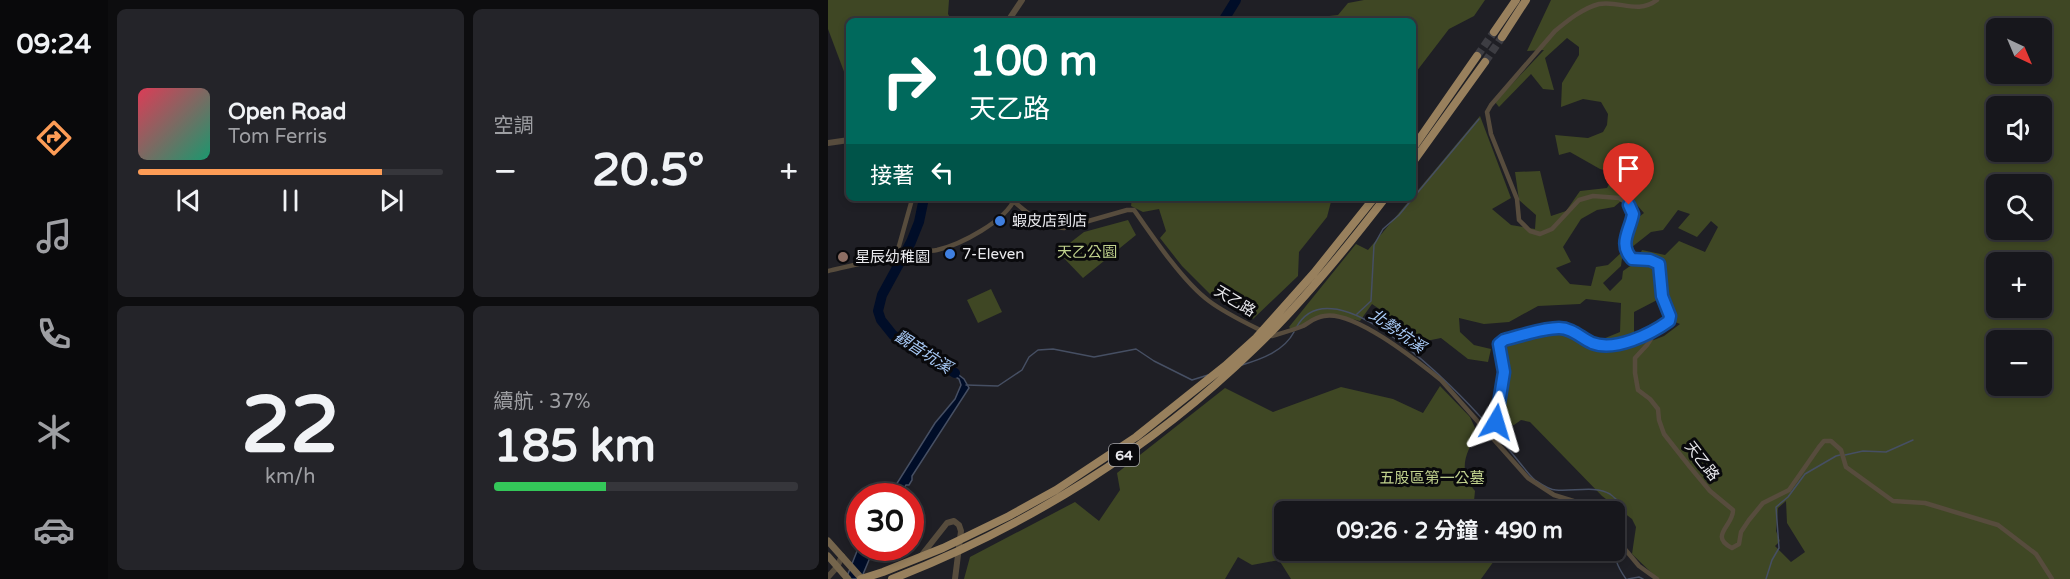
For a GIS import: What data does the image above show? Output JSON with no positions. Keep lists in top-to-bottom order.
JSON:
{
  "streets": {
    "highway": ["64"],
    "street": ["天乙路"]
  },
  "water": ["北勢坑溪", "觀音坑溪"],
  "parks": ["天乙公園", "五股區第一公墓"],
  "places": ["蝦皮店到店", "7-Eleven", "星辰幼稚園"],
  "north": "bottom right",
  "page": {
    "tabs": "09:24",
    "tile": [
      "空調",
      ["22", "km/h"],
      ["續航 · 37%", "185 km"]
    ],
    "map_buttons": ["+", "−"],
    "turn": ["100 m", "天乙路"],
    "song": ["Open Road", "Tom Ferris"],
    "then": "接著",
    "heat": ["−", "20.5°", "+"],
    "limit": "30",
    "trip": "09:26 · 2 分鐘 · 490 m"
  }
}
